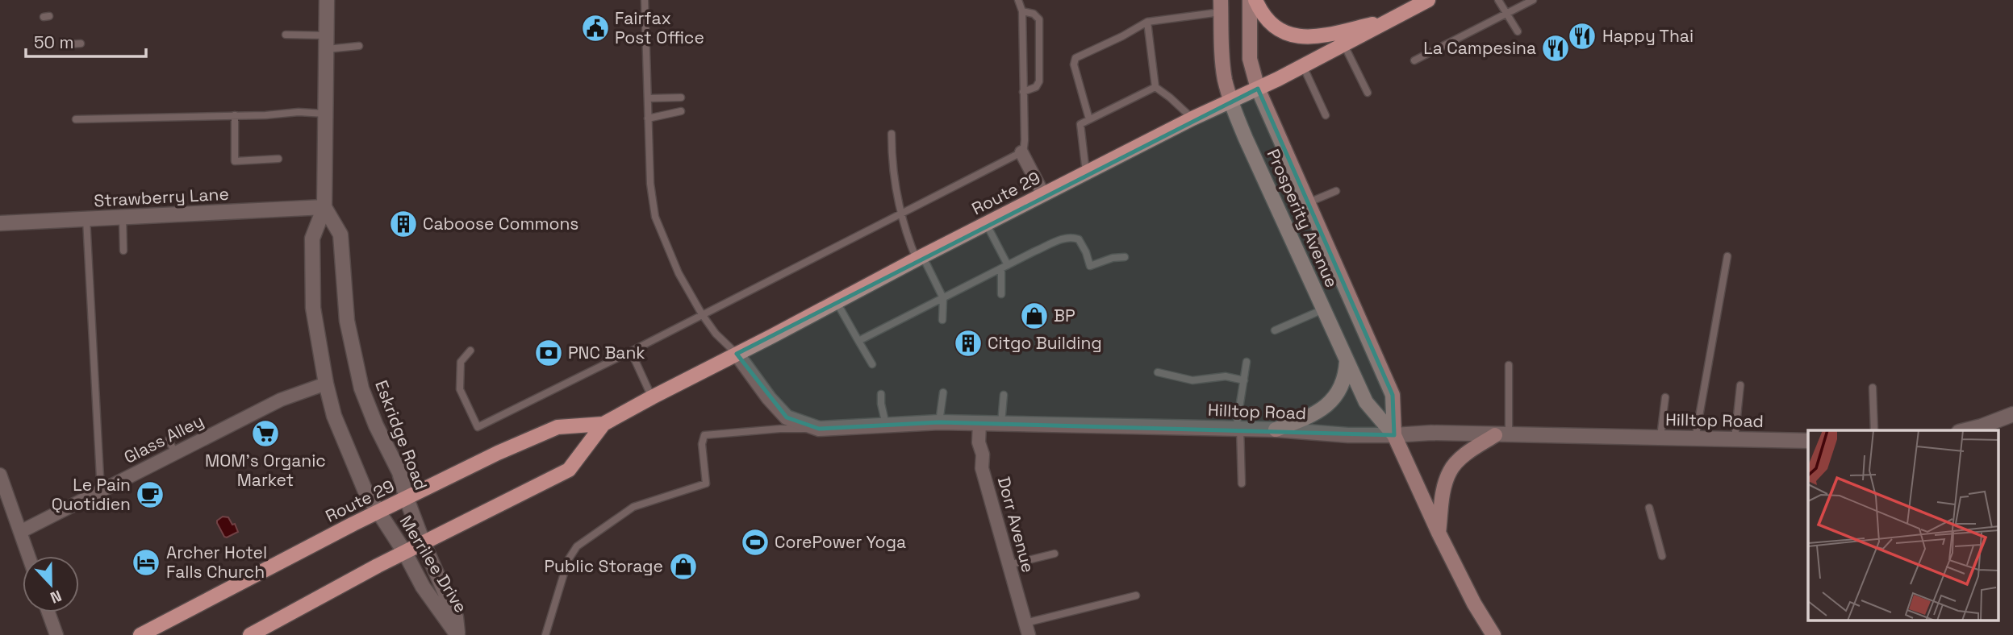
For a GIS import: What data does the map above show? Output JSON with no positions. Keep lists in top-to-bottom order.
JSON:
{
  "streets": {
    "main road": ["Route 29", "Prosperity Avenue"],
    "street": [
      "Strawberry Lane",
      "Hilltop Road",
      "Eskridge Road",
      "Glass Alley",
      "Dorr Avenue",
      "Merrilee Drive"
    ]
  },
  "crossings": [
    ["Route 29", "Prosperity Avenue"],
    ["Route 29", "Hilltop Road"],
    ["Route 29", "Eskridge Road"],
    ["Route 29", "Merrilee Drive"],
    ["Strawberry Lane", "Eskridge Road"],
    ["Prosperity Avenue", "Hilltop Road"],
    ["Hilltop Road", "Dorr Avenue"],
    ["Eskridge Road", "Merrilee Drive"]
  ],
  "places": {
    "public building": ["Fairfax Post Office"],
    "restaurant": ["Happy Thai", "La Campesina"],
    "building": ["Caboose Commons", "Citgo Building"],
    "shop": ["BP", "Public Storage"],
    "bank": ["PNC Bank"],
    "supermarket": ["MOM's Organic Market"],
    "cafe": ["Le Pain Quotidien"],
    "sports": ["CorePower Yoga"],
    "hotel": ["Archer Hotel Falls Church"]
  },
  "scale_bar": "50 m",
  "north": "bottom"
}
